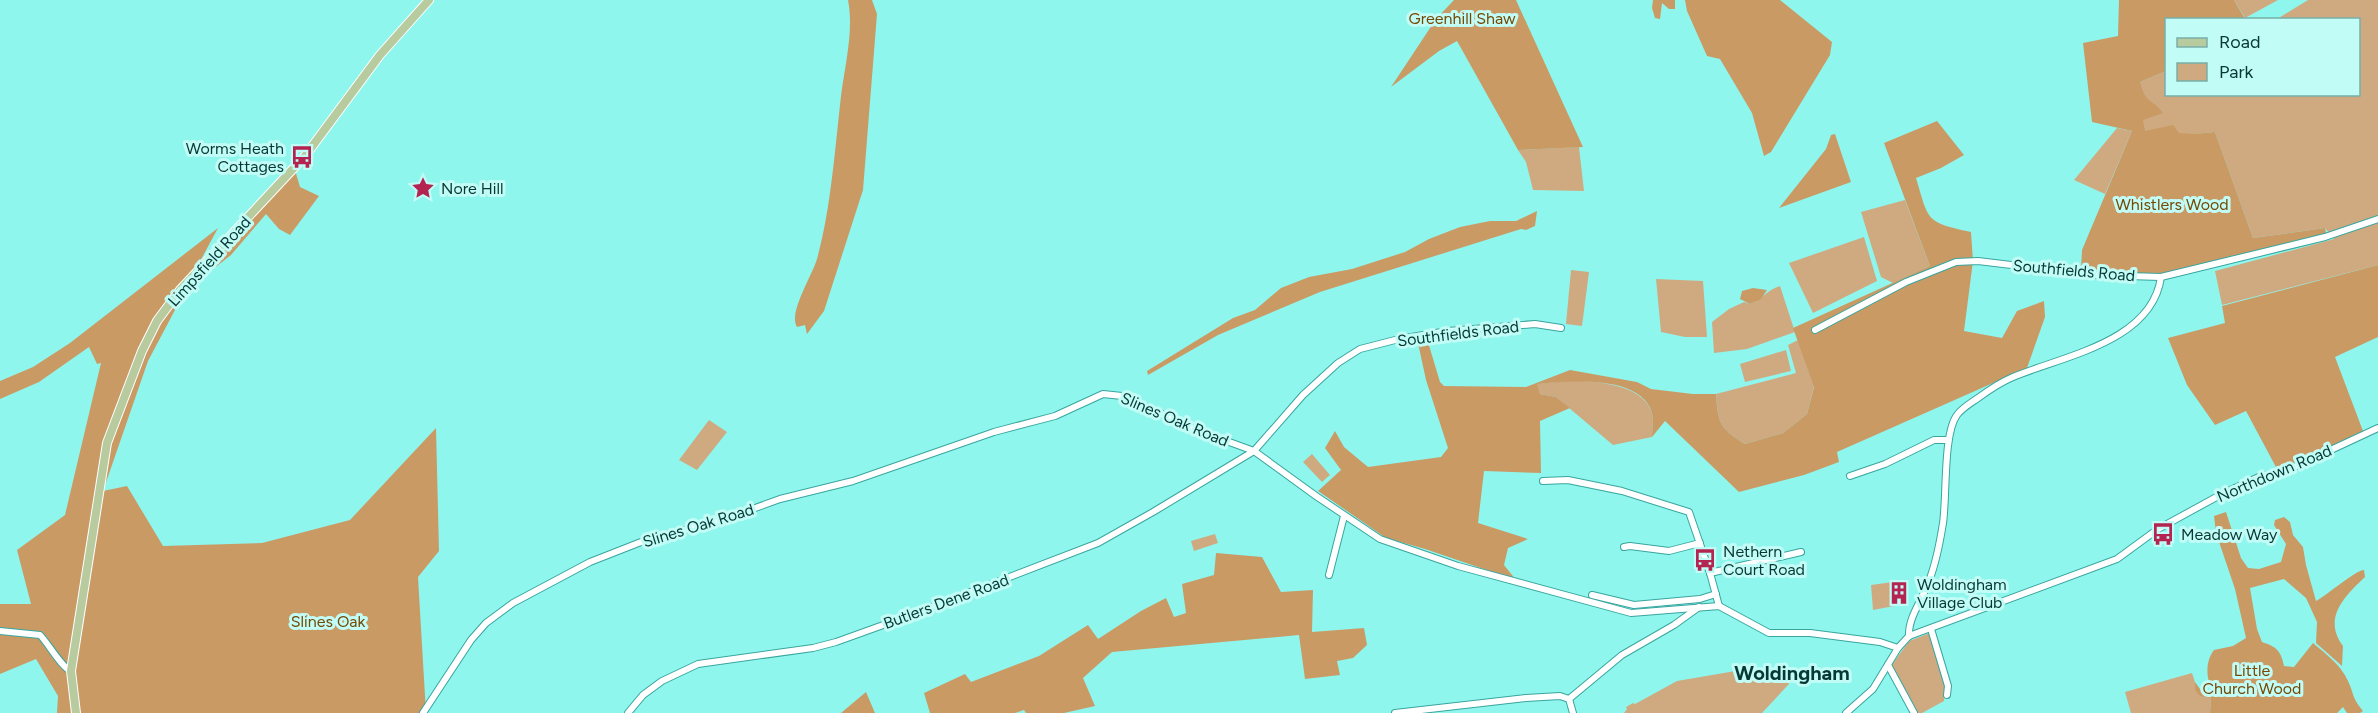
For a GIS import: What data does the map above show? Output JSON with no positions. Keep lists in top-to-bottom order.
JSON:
{
  "streets": {
    "main road": ["Limpsfield Road"],
    "street": [
      "Southfields Road",
      "Slines Oak Road",
      "Northdown Road",
      "Butlers Dene Road"
    ]
  },
  "crossings": [
    ["Southfields Road", "Slines Oak Road"],
    ["Southfields Road", "Butlers Dene Road"],
    ["Slines Oak Road", "Butlers Dene Road"]
  ],
  "districts": ["Woldingham"],
  "parks": [
    "Greenhill Shaw",
    "Whistlers Wood",
    "Slines Oak",
    "Little Church Wood"
  ],
  "places": {
    "bus stop": ["Worms Heath Cottages", "Meadow Way", "Nethern Court Road"],
    "place": ["Nore Hill"],
    "building": ["Woldingham Village Club"]
  },
  "legend": ["Road", "Park"]
}
